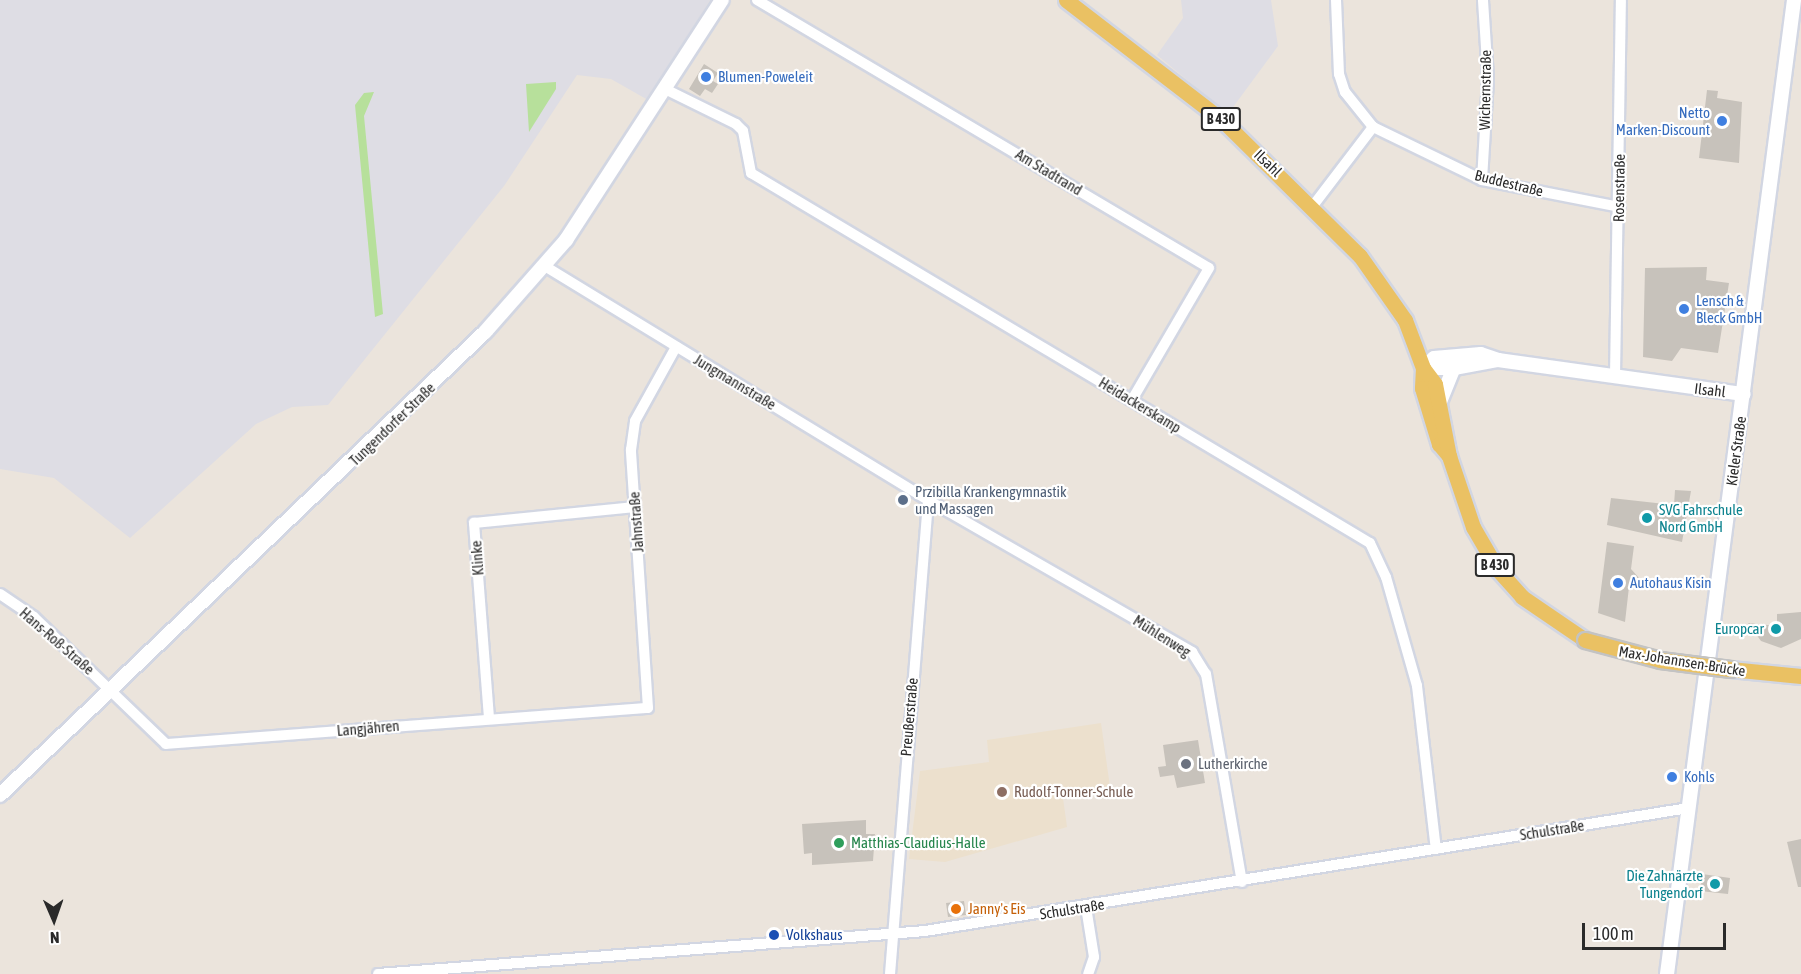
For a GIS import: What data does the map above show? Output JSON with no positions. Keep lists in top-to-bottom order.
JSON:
{
  "streets": {
    "main road": [
      "B 430",
      "Ilsahl",
      "Tungendorfer Straße",
      "Kieler Straße",
      "Max-Johannsen-Brücke"
    ],
    "street": [
      "Wichernstraße",
      "Am Stadtrand",
      "Buddestraße",
      "Rosenstraße",
      "Jungmannstraße",
      "Heidackerskamp",
      "Jahnstraße",
      "Klinke",
      "Mühlenweg",
      "Hans-Roß-Straße",
      "Preußerstraße",
      "Langjähren",
      "Schulstraße"
    ]
  },
  "crossings": [
    ["Wichernstraße", "Buddestraße"],
    ["Ilsahl", "Rosenstraße"],
    ["Ilsahl", "Kieler Straße"],
    ["Ilsahl", "Max-Johannsen-Brücke"],
    ["Am Stadtrand", "Heidackerskamp"],
    ["Buddestraße", "Rosenstraße"],
    ["Jungmannstraße", "Tungendorfer Straße"],
    ["Jungmannstraße", "Jahnstraße"],
    ["Jungmannstraße", "Mühlenweg"],
    ["Jungmannstraße", "Preußerstraße"],
    ["Heidackerskamp", "Tungendorfer Straße"],
    ["Heidackerskamp", "Schulstraße"],
    ["Tungendorfer Straße", "Hans-Roß-Straße"],
    ["Tungendorfer Straße", "Langjähren"],
    ["Kieler Straße", "Schulstraße"],
    ["Jahnstraße", "Klinke"],
    ["Jahnstraße", "Langjähren"],
    ["Klinke", "Langjähren"],
    ["Mühlenweg", "Preußerstraße"],
    ["Mühlenweg", "Schulstraße"],
    ["Hans-Roß-Straße", "Langjähren"],
    ["Preußerstraße", "Schulstraße"]
  ],
  "places": [
    "Blumen-Poweleit",
    "Netto Marken-Discount",
    "Lensch & Bleck GmbH",
    "Przibilla Krankengymnastik und Massagen",
    "SVG Fahrschule Nord GmbH",
    "Autohaus Kisin",
    "Europcar",
    "Lutherkirche",
    "Kohls",
    "Rudolf-Tonner-Schule",
    "Matthias-Claudius-Halle",
    "Die Zahnärzte Tungendorf",
    "Janny's Eis",
    "Volkshaus"
  ],
  "scale_bar": "100 m",
  "north": "bottom"
}
